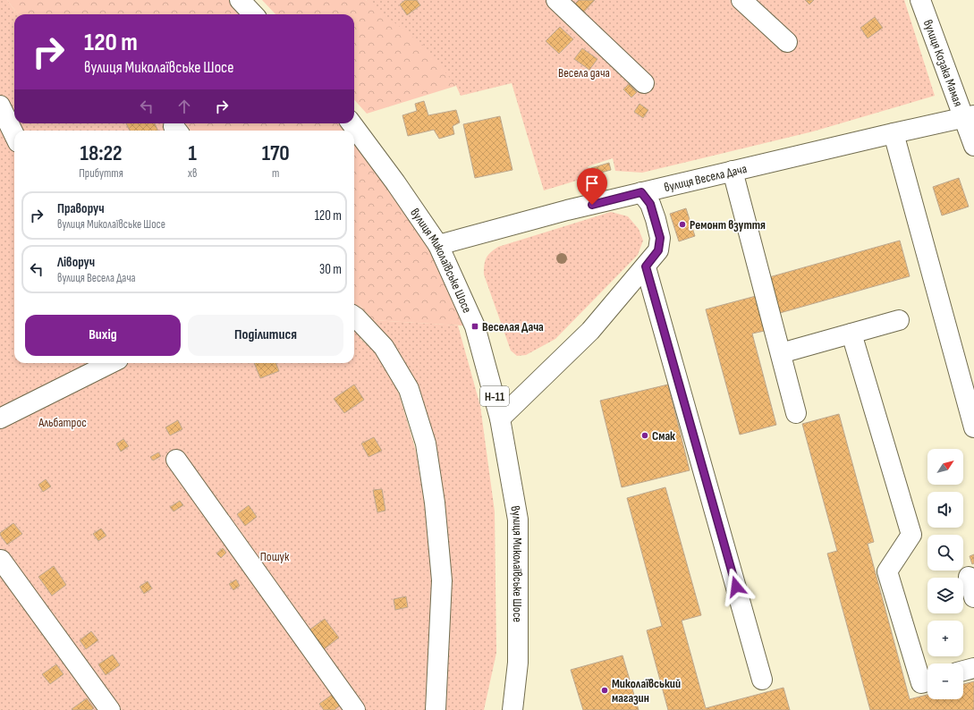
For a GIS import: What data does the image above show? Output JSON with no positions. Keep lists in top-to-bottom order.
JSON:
{
  "streets": {
    "street": [
      "вулиця Козака Мамая",
      "вулиця Весела Дача",
      "вулиця Миколаївське Шосе",
      "Н-11"
    ]
  },
  "crossings": [
    ["вулиця Козака Мамая", "вулиця Весела Дача"],
    ["вулиця Весела Дача", "вулиця Миколаївське Шосе"]
  ],
  "parks": ["Весела дача", "Альбатрос", "Пошук"],
  "places": {
    "other": ["Ремонт взуття", "Смак", "Миколаївський магазин"],
    "transit": ["Веселая Дача"]
  },
  "north": "top right",
  "page": {
    "turn": ["120 m", "вулиця Миколаївське Шосе"],
    "eta": [
      "18:22",
      "Прибуття",
      "1",
      "хв",
      "170",
      "m"
    ],
    "list": [
      {
        "name": "Праворуч",
        "note": "вулиця Миколаївське Шосе",
        "value": "120 m"
      },
      {
        "name": "Ліворуч",
        "note": "вулиця Весела Дача",
        "value": "30 m"
      }
    ],
    "buttons": ["Вихід", "Поділитися"],
    "map_buttons": ["+", "−"]
  }
}
